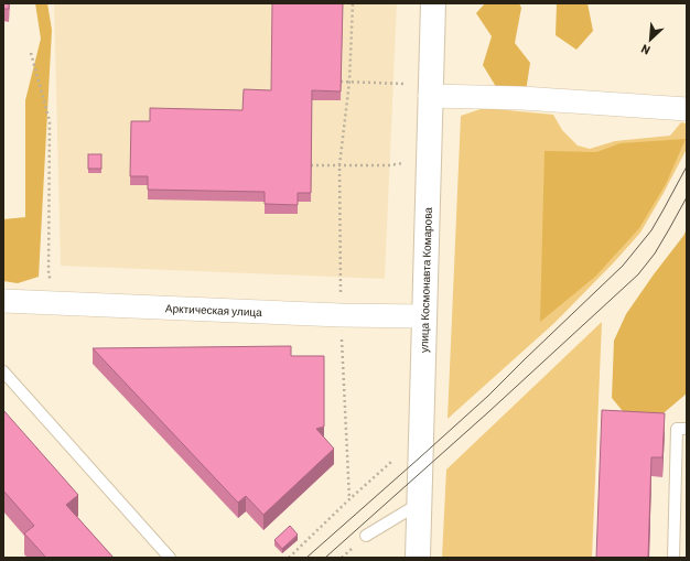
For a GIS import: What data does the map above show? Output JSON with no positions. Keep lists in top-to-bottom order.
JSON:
{
  "streets": {
    "street": ["улица Космонавта Комарова", "Арктическая улица"]
  },
  "crossings": [
    ["улица Космонавта Комарова", "Арктическая улица"]
  ],
  "north": "bottom left"
}
